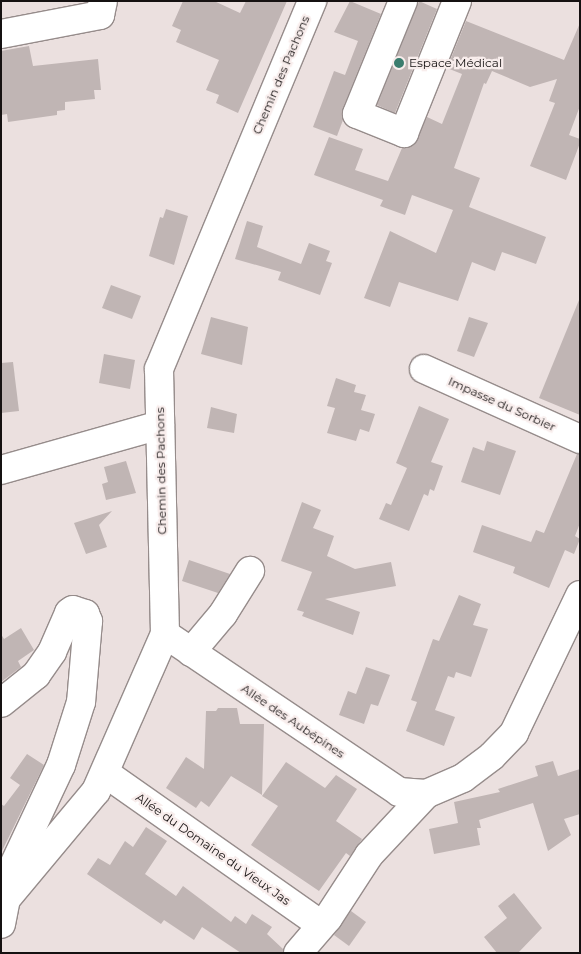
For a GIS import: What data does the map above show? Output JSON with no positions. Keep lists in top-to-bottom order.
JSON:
{
  "streets": {
    "street": [
      "Chemin des Pachons",
      "Impasse du Sorbier",
      "Allée des Aubépines",
      "Allée du Domaine du Vieux Jas"
    ]
  },
  "crossings": [
    ["Chemin des Pachons", "Allée des Aubépines"],
    ["Chemin des Pachons", "Allée du Domaine du Vieux Jas"]
  ],
  "places": ["Espace Médical"]
}
